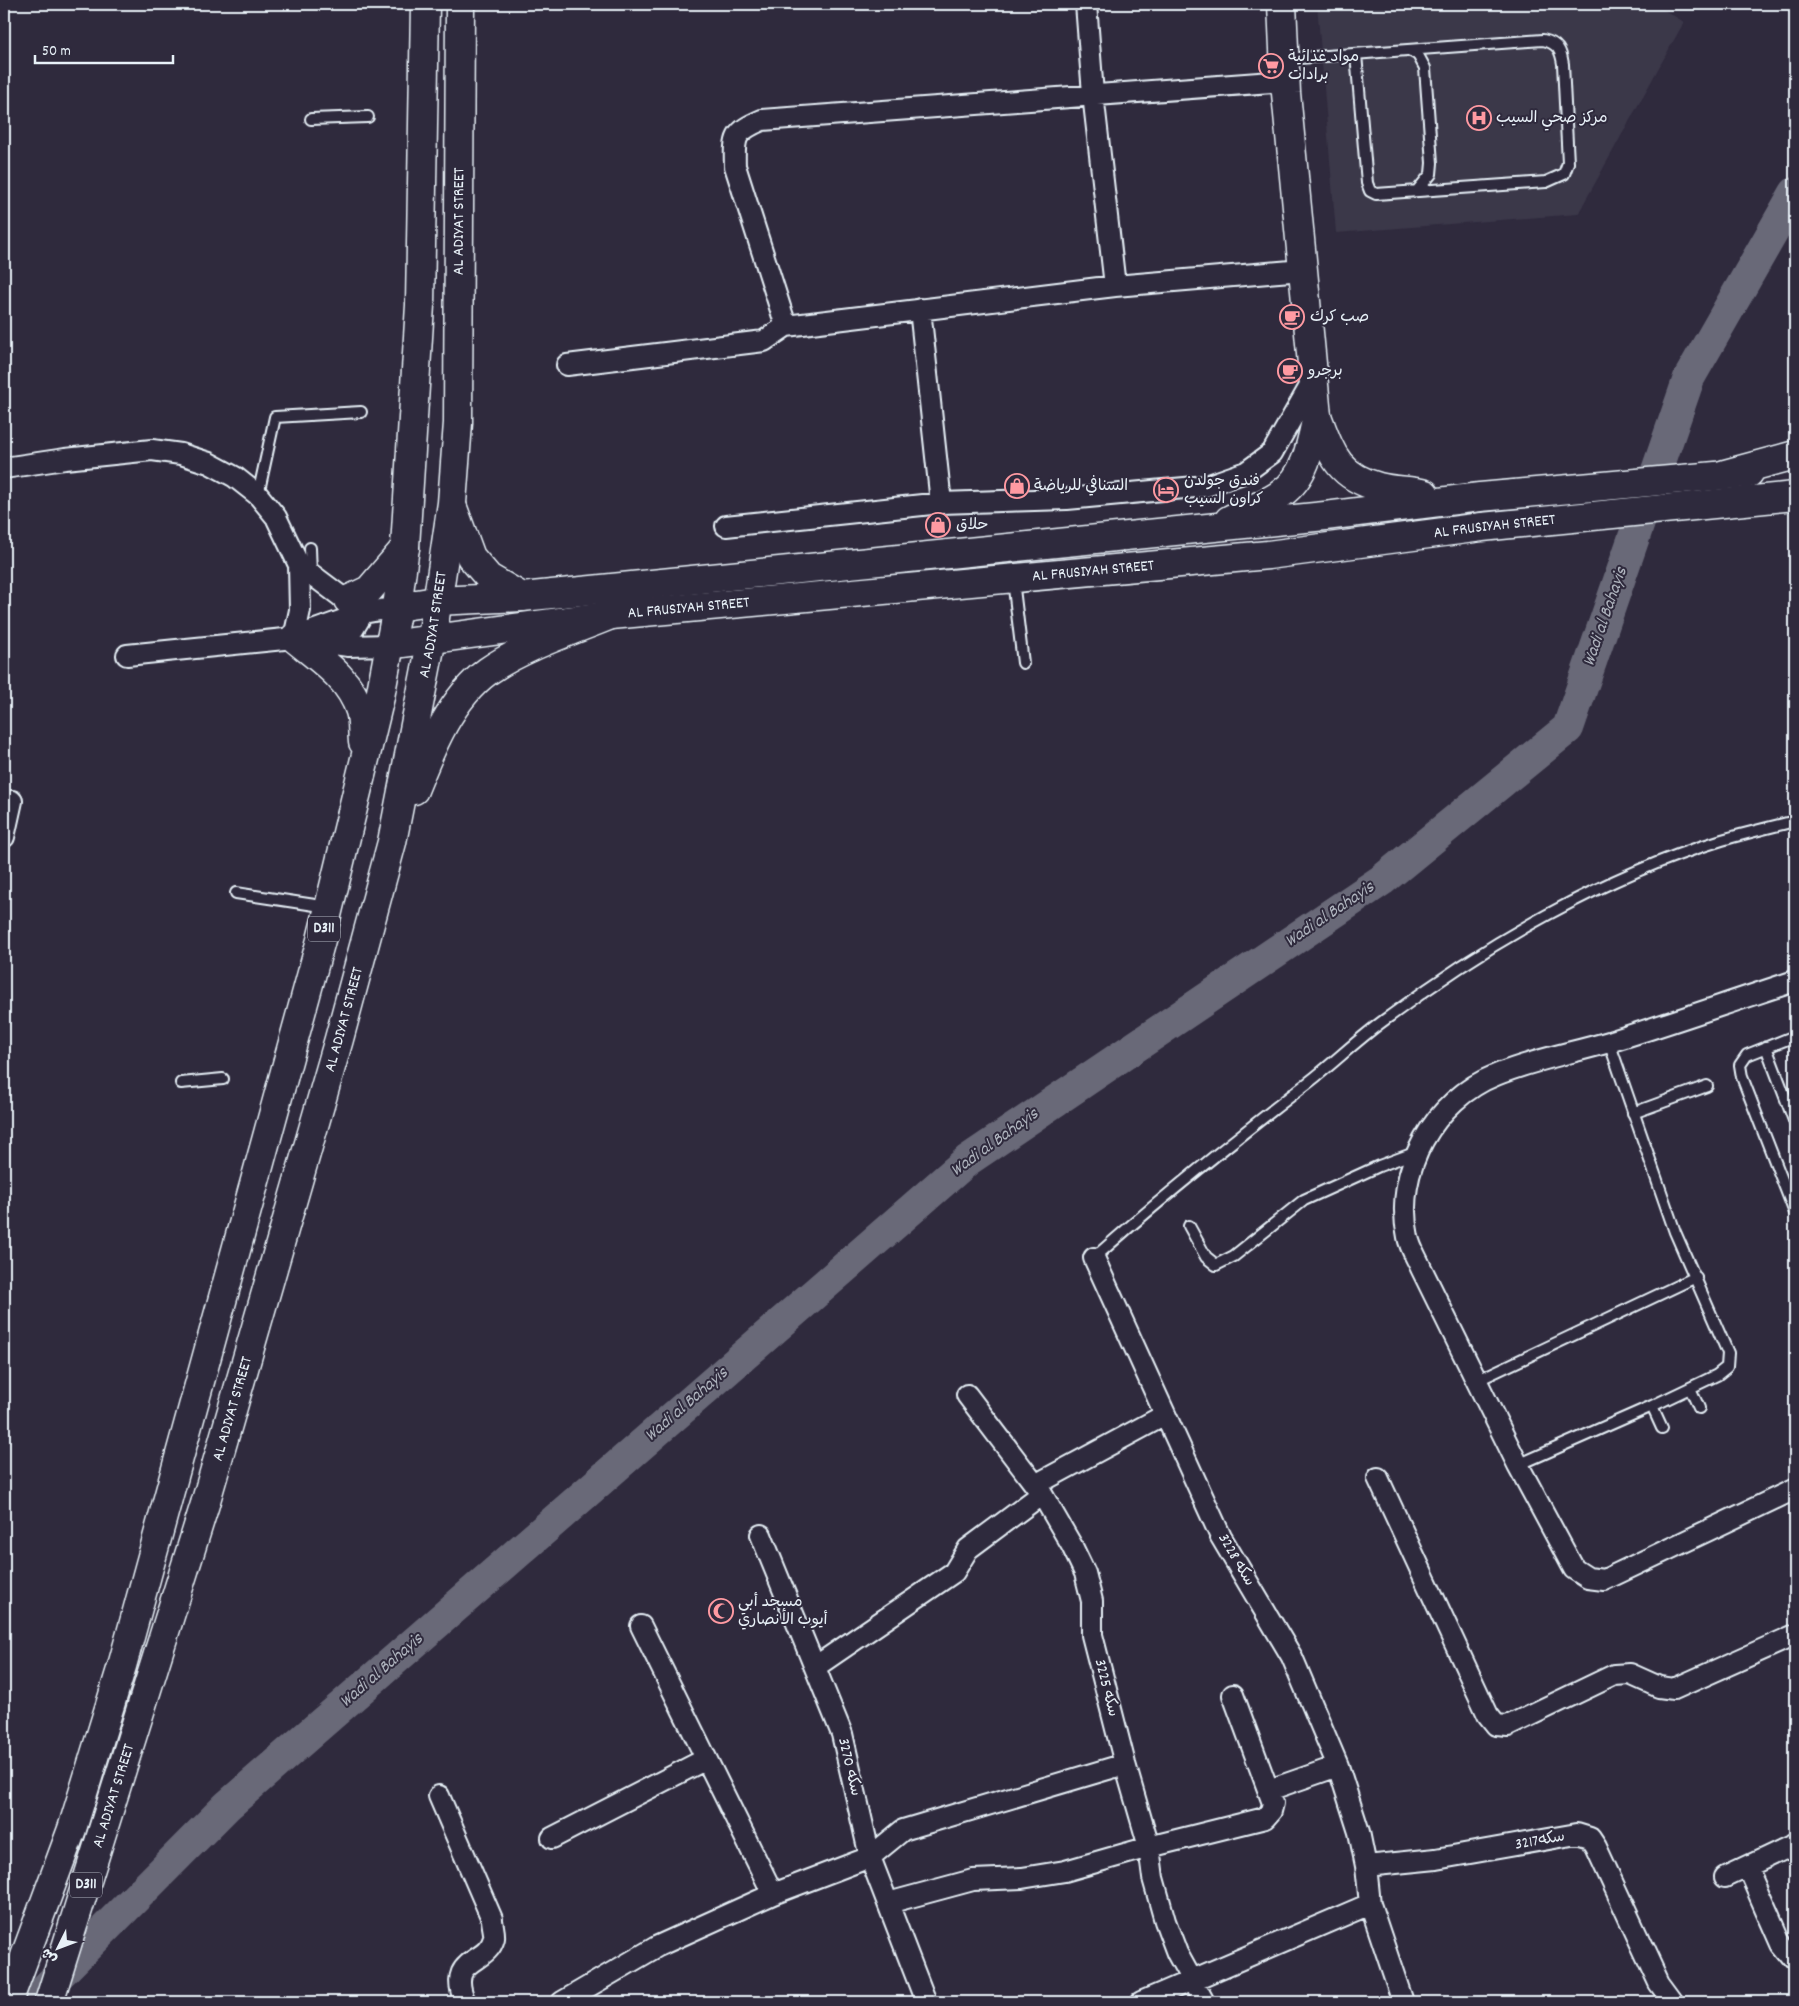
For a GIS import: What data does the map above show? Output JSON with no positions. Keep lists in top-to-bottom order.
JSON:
{
  "streets": {
    "main road": ["AL ADIYAT STREET", "AL FRUSIYAH STREET", "D311"],
    "street": [
      "سكه 3228",
      "سكه 3225",
      "سكه 3270",
      "سكه3217"
    ]
  },
  "crossings": [
    ["AL ADIYAT STREET", "AL FRUSIYAH STREET"],
    ["سكه 3228", "سكه3217"]
  ],
  "water": ["Wadi al Bahayis"],
  "places": {
    "supermarket": ["مواد غذائية برادات"],
    "hospital": ["مركز صحي السيب"],
    "cafe": ["صب كرك", "برجرو"],
    "shop": ["السنافي للرياضة", "حلاق"],
    "hotel": ["فندق جولدن كراون السيب"],
    "mosque": ["مسجد أبي أيوب الأنصاري"]
  },
  "scale_bar": "50 m",
  "north": "bottom left"
}
